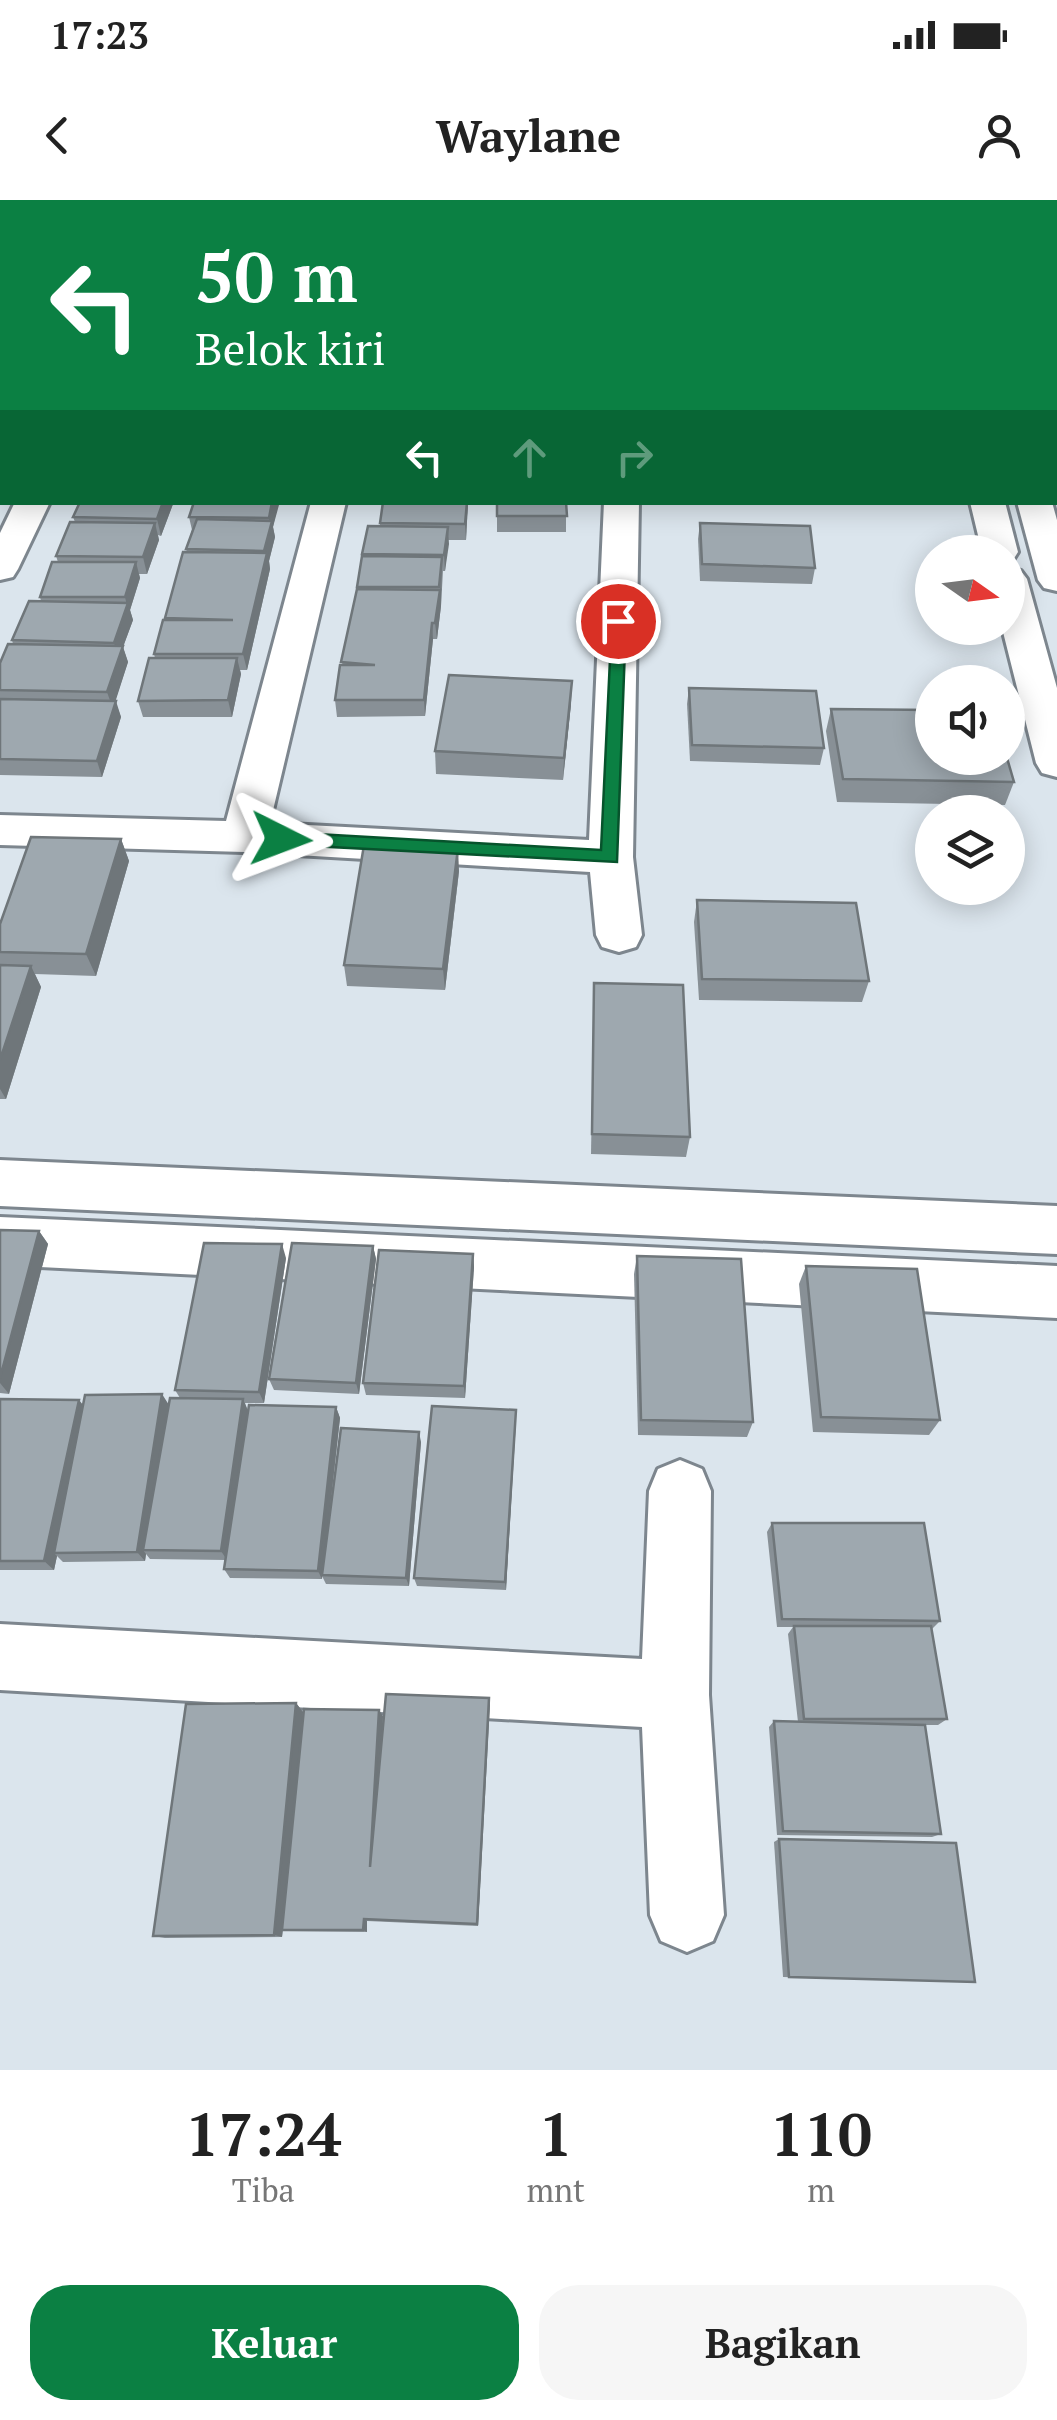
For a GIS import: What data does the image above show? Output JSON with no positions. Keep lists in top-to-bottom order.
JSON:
{
  "north": "right",
  "page": {
    "status": "17:23",
    "header": "Waylane",
    "turn": ["50 m", "Belok kiri"],
    "eta": [
      "17:24",
      "Tiba",
      "1",
      "mnt",
      "110",
      "m"
    ],
    "buttons": ["Keluar", "Bagikan"]
  }
}
